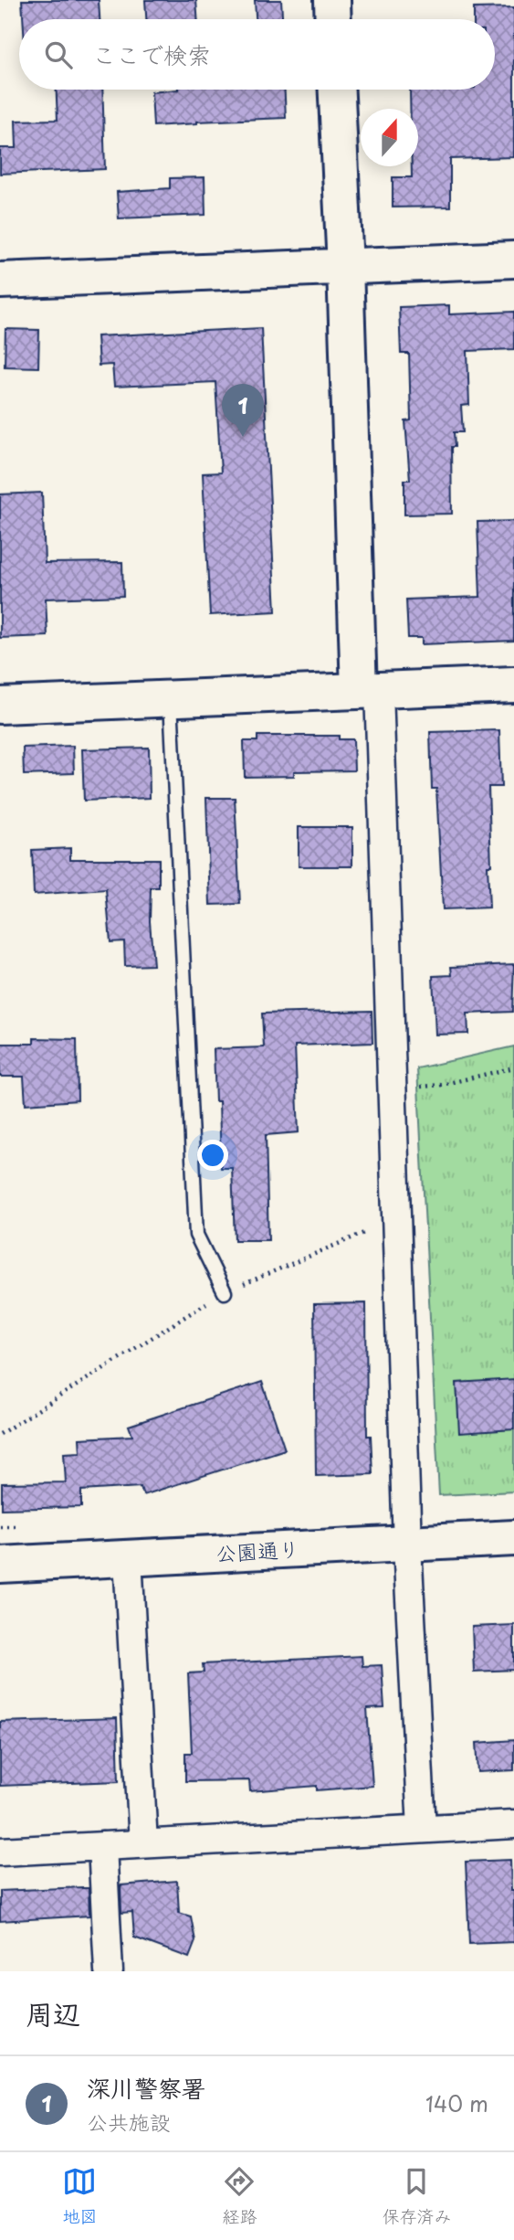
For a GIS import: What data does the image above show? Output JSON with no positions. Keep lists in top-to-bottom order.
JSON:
{
  "streets": {
    "street": ["公園通り"]
  },
  "north": "top",
  "page": {
    "search": "ここで検索",
    "pins": "1",
    "heading": "周辺",
    "list": [
      {
        "mark": "1",
        "name": "深川警察署",
        "note": "公共施設",
        "value": "140 m"
      }
    ],
    "nav": ["地図", "経路", "保存済み"]
  }
}
